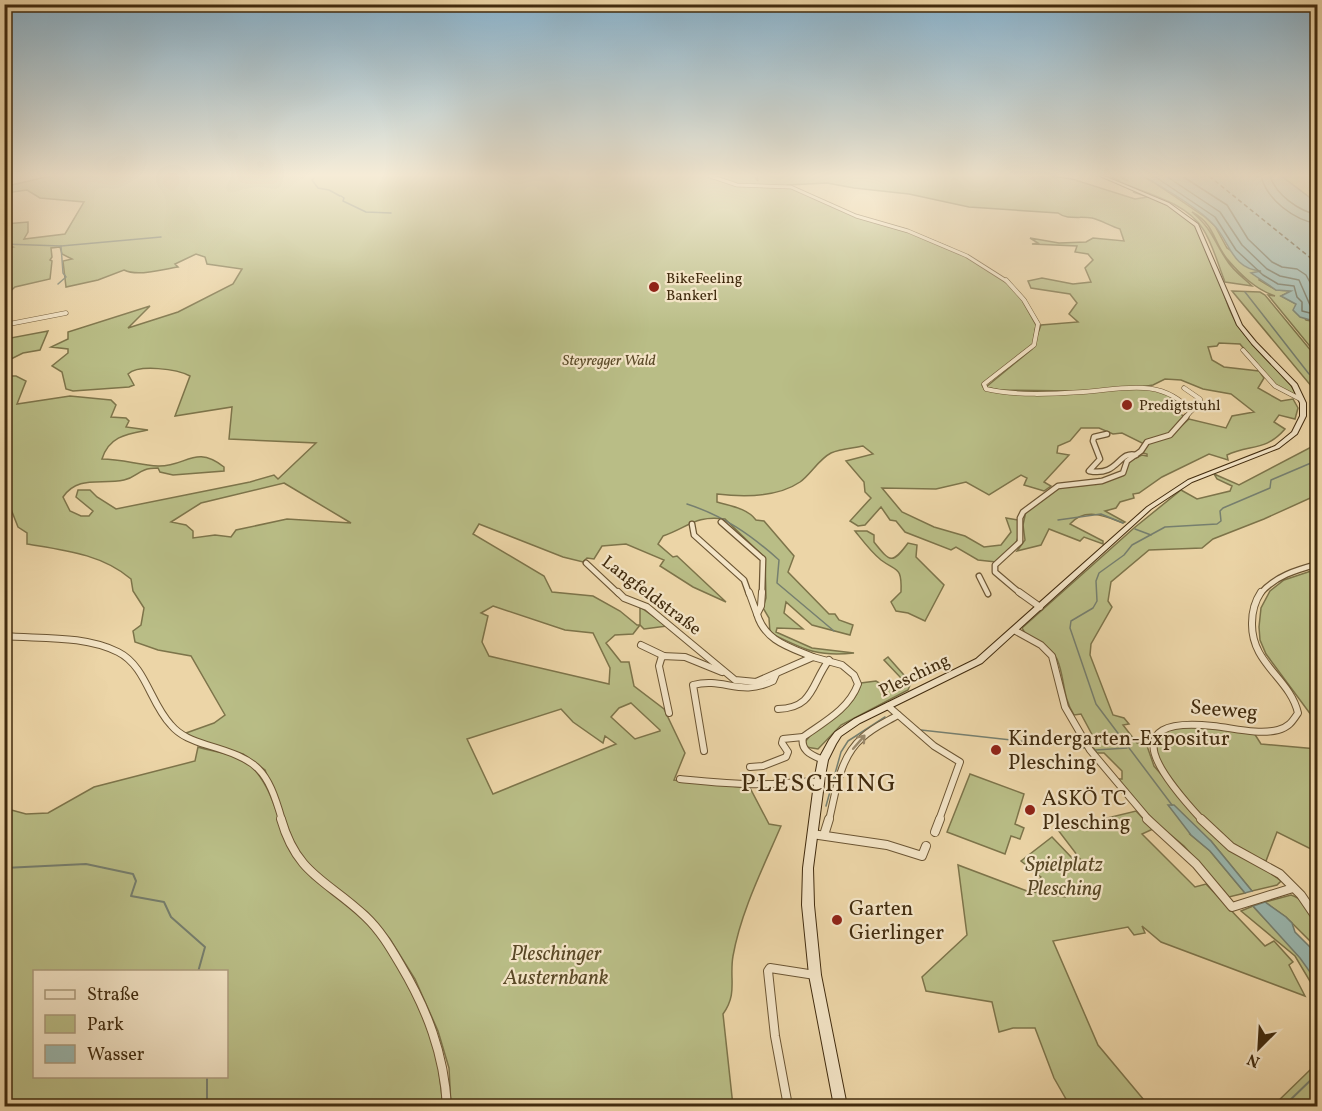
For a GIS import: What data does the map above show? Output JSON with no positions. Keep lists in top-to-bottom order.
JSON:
{
  "streets": {
    "main road": ["Plesching"],
    "street": ["Langfeldstraße", "Seeweg"]
  },
  "districts": ["PLESCHING"],
  "parks": ["Steyregger Wald", "Spielplatz Plesching", "Pleschinger Austernbank"],
  "places": [
    "BikeFeeling Bankerl",
    "Predigtstuhl",
    "Kindergarten-Expositur Plesching",
    "ASKÖ TC Plesching",
    "Garten Gierlinger"
  ],
  "legend": ["Straße", "Park", "Wasser"],
  "north": "bottom left"
}
